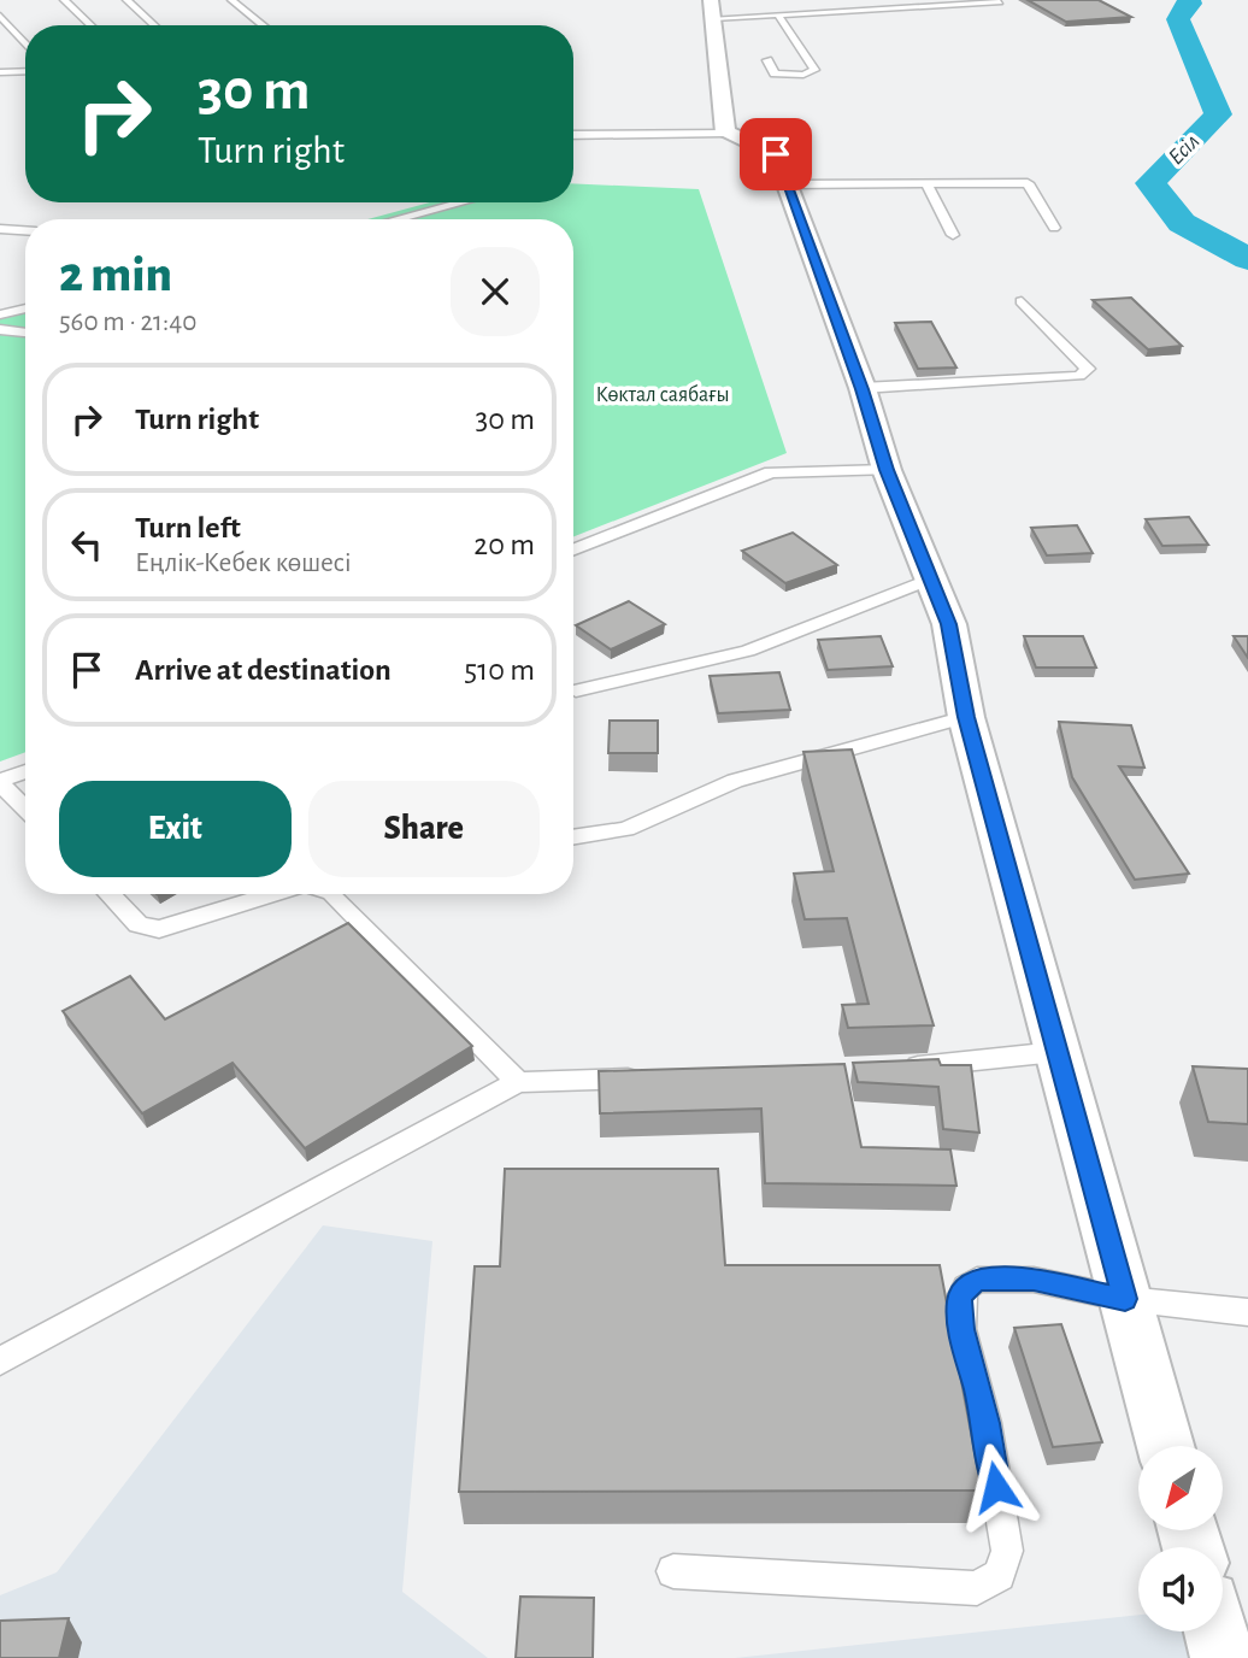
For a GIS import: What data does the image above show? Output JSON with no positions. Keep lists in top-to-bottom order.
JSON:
{
  "water": ["Есіл"],
  "parks": ["Көктал саябағы"],
  "north": "bottom left",
  "page": {
    "turn": ["30 m", "Turn right"],
    "heading": ["2 min", "560 m · 21:40"],
    "list": [
      {
        "name": "Turn right",
        "value": "30 m"
      },
      {
        "name": "Turn left",
        "note": "Еңлік-Кебек көшесі",
        "value": "20 m"
      },
      {
        "name": "Arrive at destination",
        "value": "510 m"
      }
    ],
    "buttons": ["Exit", "Share"]
  }
}
